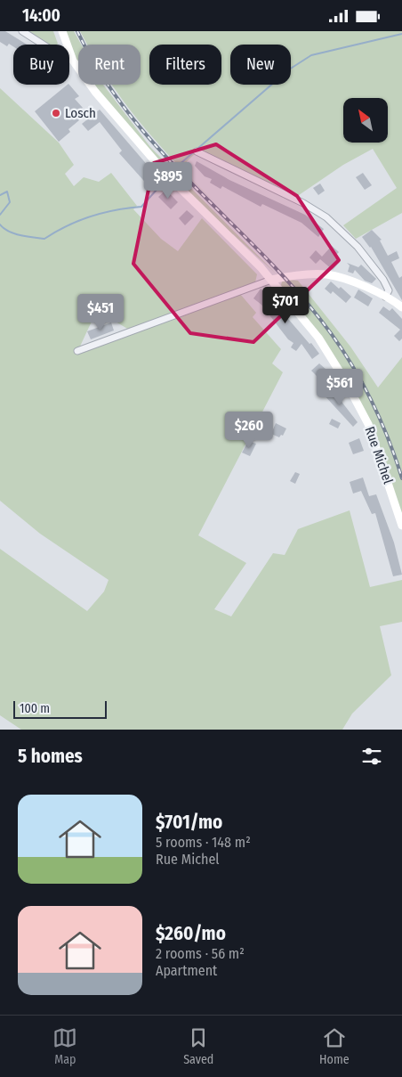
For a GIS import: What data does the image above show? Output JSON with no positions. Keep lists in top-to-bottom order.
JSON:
{
  "streets": {
    "main road": ["Rue Michel"]
  },
  "places": ["Losch"],
  "scale_bar": "100 m",
  "north": "top left",
  "page": {
    "status": "14:00",
    "chip": [
      "Buy",
      "Rent",
      "Filters",
      "New"
    ],
    "price": [
      "$895",
      "$701",
      "$451",
      "$561",
      "$260"
    ],
    "scale": "100 m",
    "heading": "5 homes",
    "list": [
      {
        "name": "$701/mo",
        "note": "5 rooms · 148 m² · Rue Michel"
      },
      {
        "name": "$260/mo",
        "note": "2 rooms · 56 m² · Apartment"
      }
    ],
    "tabs": ["Map", "Saved", "Home"]
  }
}
